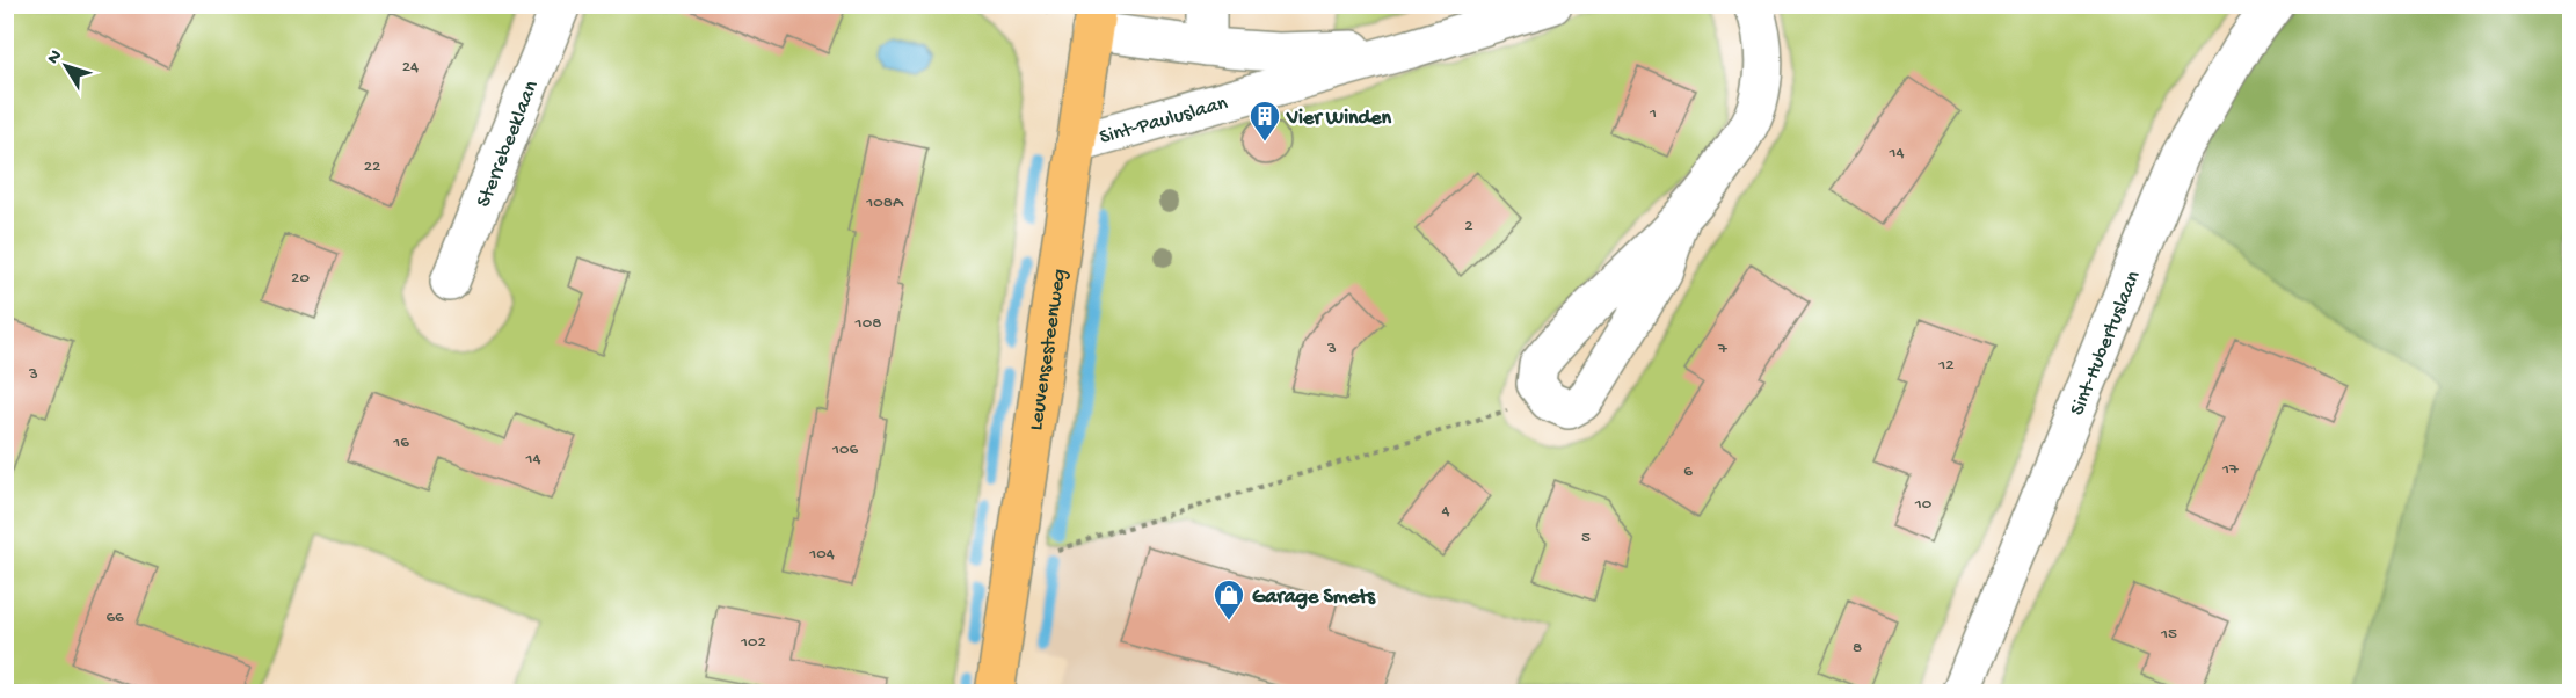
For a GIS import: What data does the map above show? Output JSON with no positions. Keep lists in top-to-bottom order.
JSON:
{
  "streets": {
    "main road": ["Leuvensesteenweg"],
    "street": ["Sint-Pauluslaan", "Sterrebeeklaan", "Sint-Hubertuslaan"]
  },
  "crossings": [
    ["Sint-Pauluslaan", "Leuvensesteenweg"]
  ],
  "places": {
    "building": ["Vier Winden"],
    "shop": ["Garage Smets"]
  },
  "house_numbers": [
    "24",
    "1",
    "14",
    "22",
    "108A",
    "2",
    "20",
    "108",
    "3",
    "7",
    "12",
    "3",
    "16",
    "106",
    "14",
    "17",
    "6",
    "10",
    "4",
    "5",
    "104",
    "66",
    "15",
    "102",
    "8"
  ],
  "north": "top left"
}
